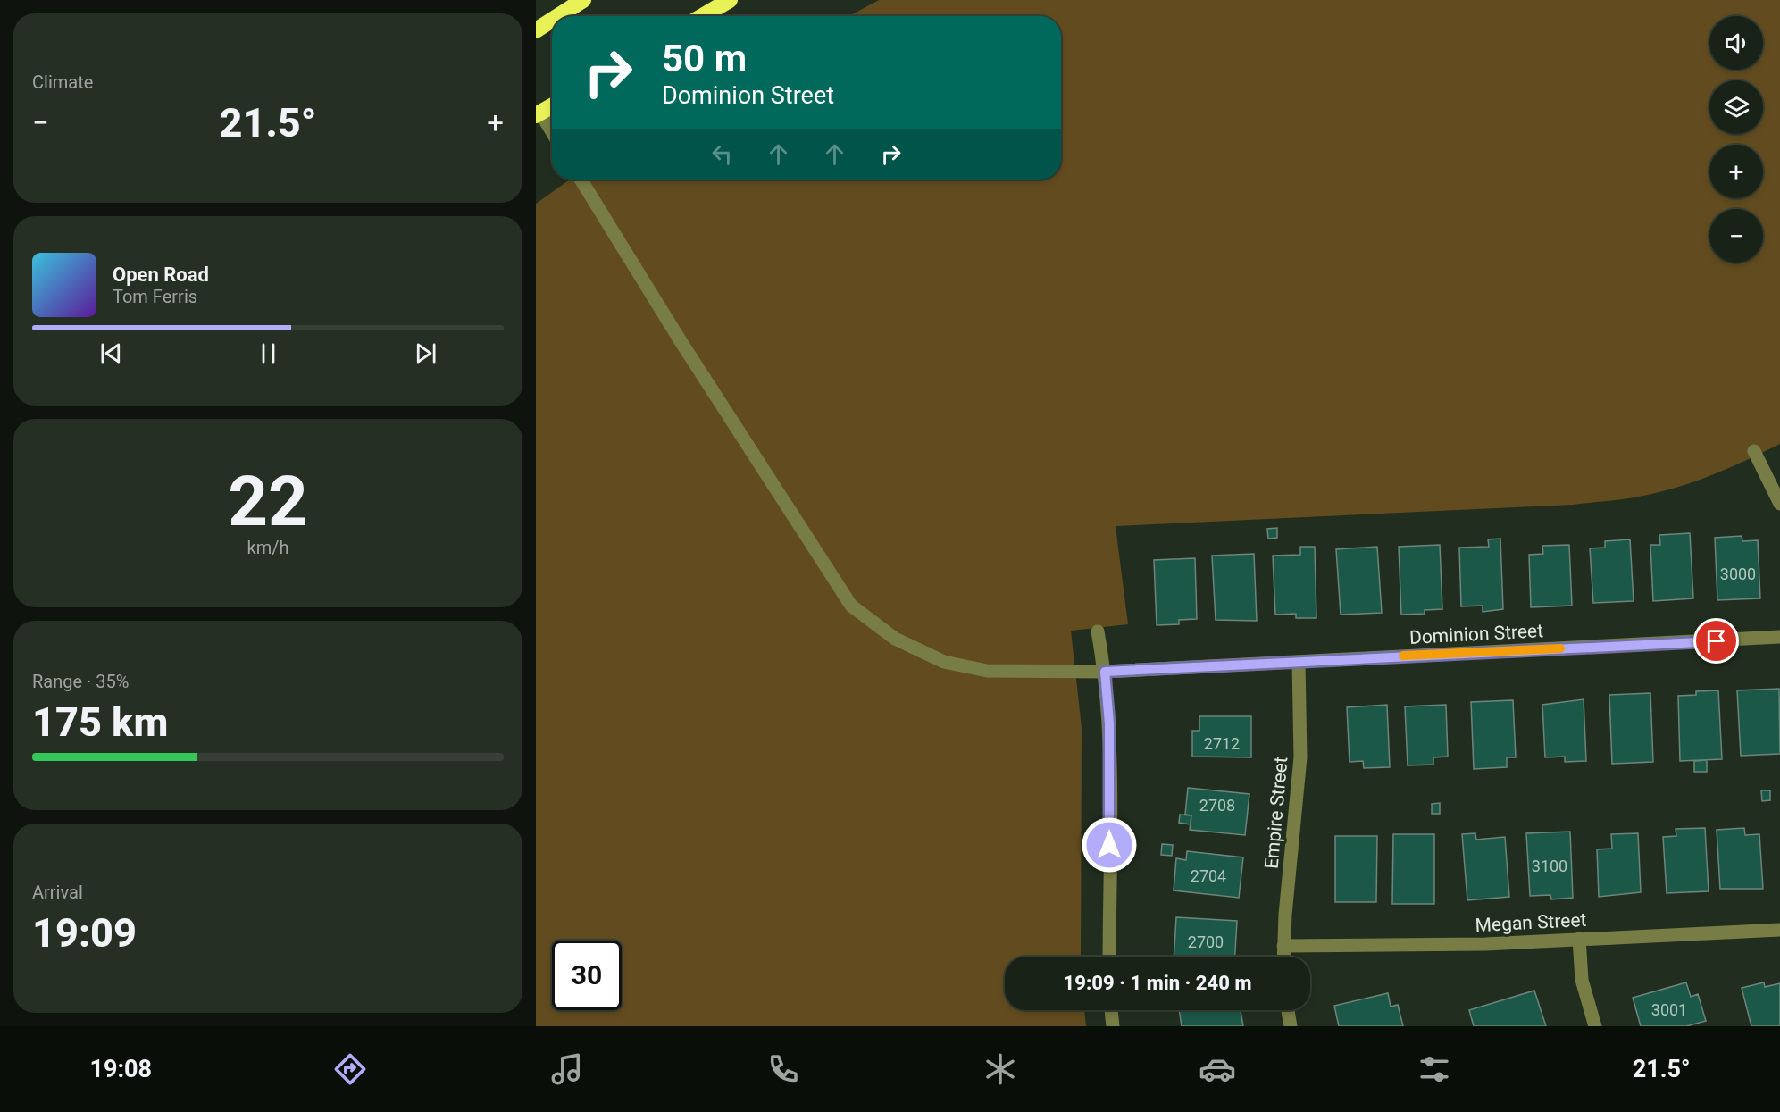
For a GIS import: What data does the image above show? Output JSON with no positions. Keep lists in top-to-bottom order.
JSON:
{
  "streets": {
    "street": ["Dominion Street", "Empire Street", "Megan Street"]
  },
  "crossings": [
    ["Dominion Street", "Empire Street"],
    ["Empire Street", "Megan Street"]
  ],
  "house_numbers": [
    "3000",
    "2712",
    "2708",
    "3100",
    "2704",
    "2700",
    "3001"
  ],
  "page": {
    "tile": [
      "Climate",
      ["22", "km/h"],
      ["Range · 35%", "175 km"],
      ["Arrival", "19:09"]
    ],
    "map_buttons": ["+", "−"],
    "turn": ["50 m", "Dominion Street"],
    "heat": ["−", "21.5°", "+"],
    "song": ["Open Road", "Tom Ferris"],
    "limit": "30",
    "trip": "19:09 · 1 min · 240 m",
    "tabs": ["19:08", "21.5°"]
  }
}
